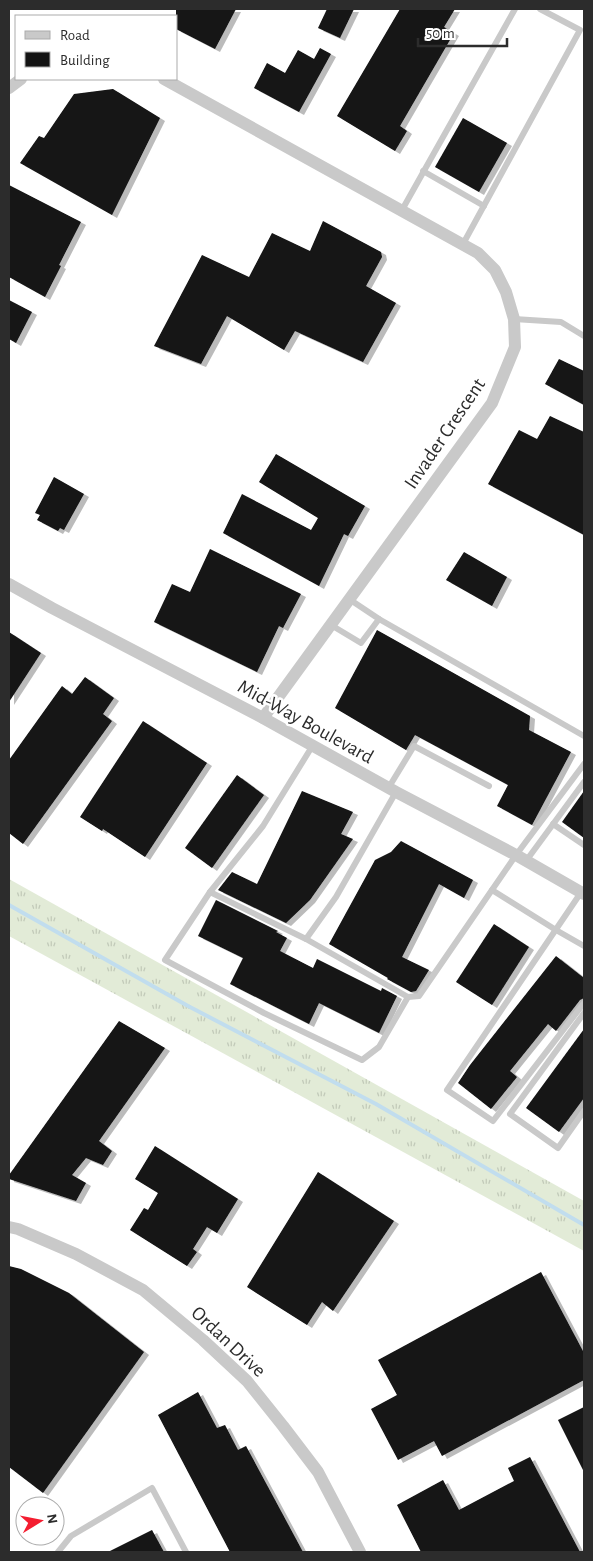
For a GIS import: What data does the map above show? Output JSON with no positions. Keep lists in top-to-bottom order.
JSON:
{
  "streets": {
    "street": ["Invader Crescent", "Mid-Way Boulevard", "Ordan Drive"]
  },
  "crossings": [
    ["Invader Crescent", "Mid-Way Boulevard"]
  ],
  "legend": ["Road", "Building"],
  "scale_bar": "50 m",
  "north": "right"
}
